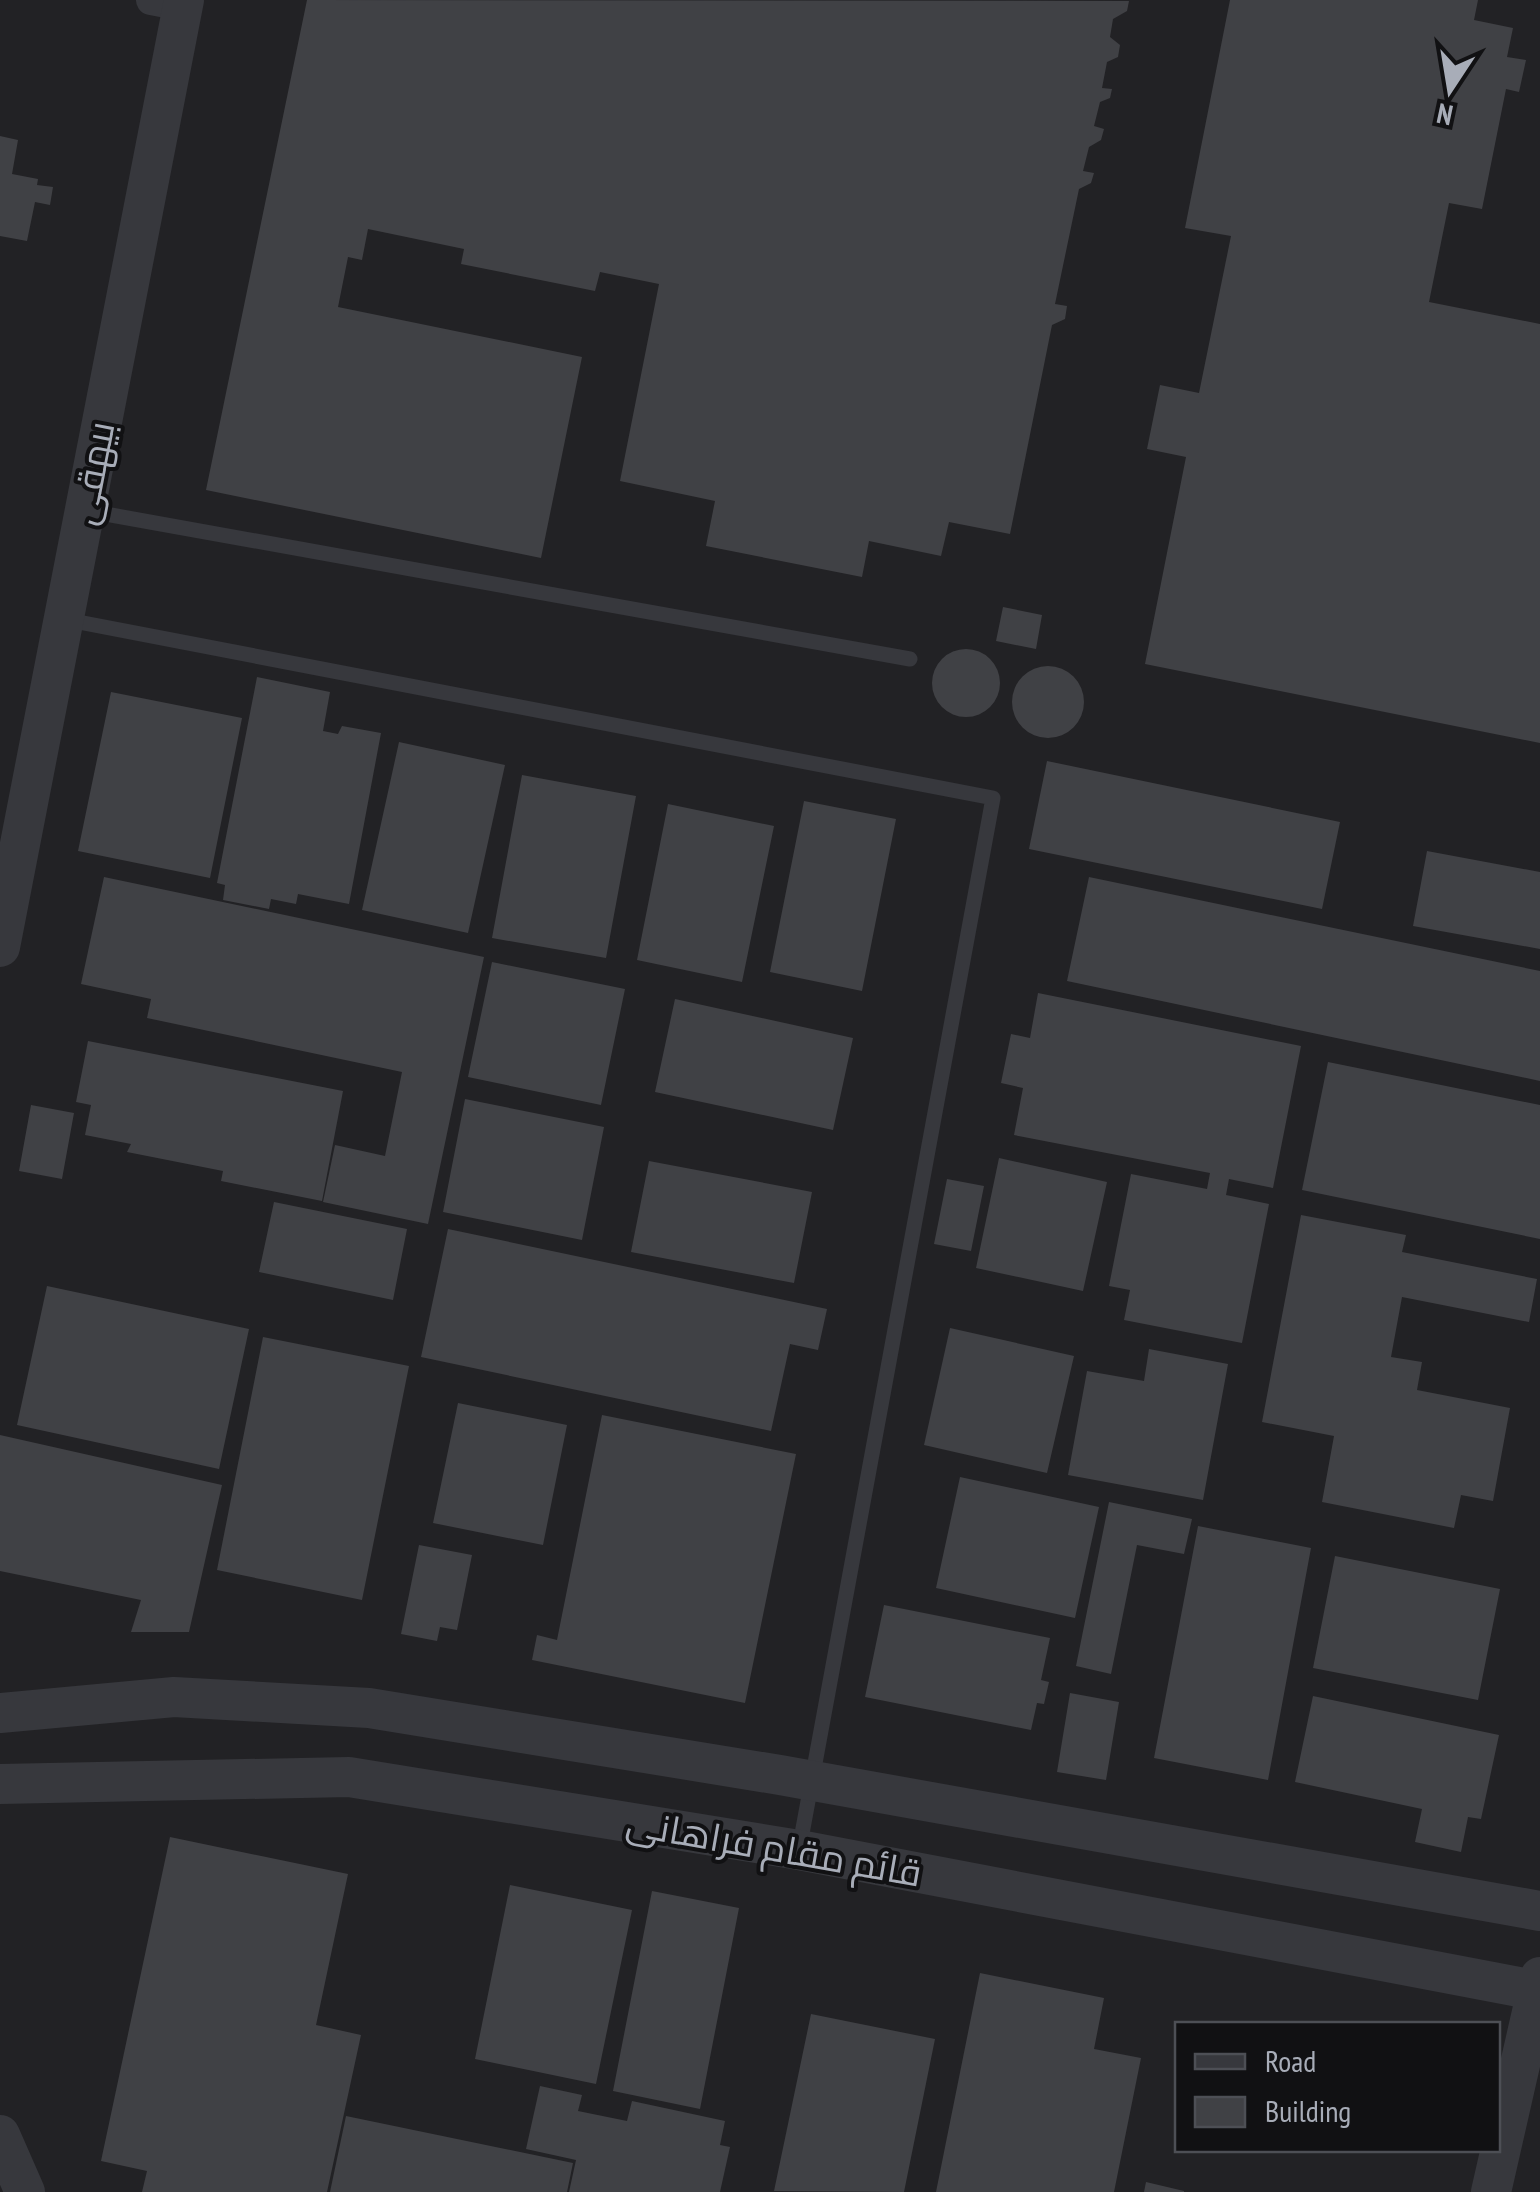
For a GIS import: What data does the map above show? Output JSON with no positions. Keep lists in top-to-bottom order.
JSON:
{
  "streets": {
    "street": ["بیهقی", "قائم مقام فراهانی"]
  },
  "legend": ["Road", "Building"],
  "north": "bottom"
}
